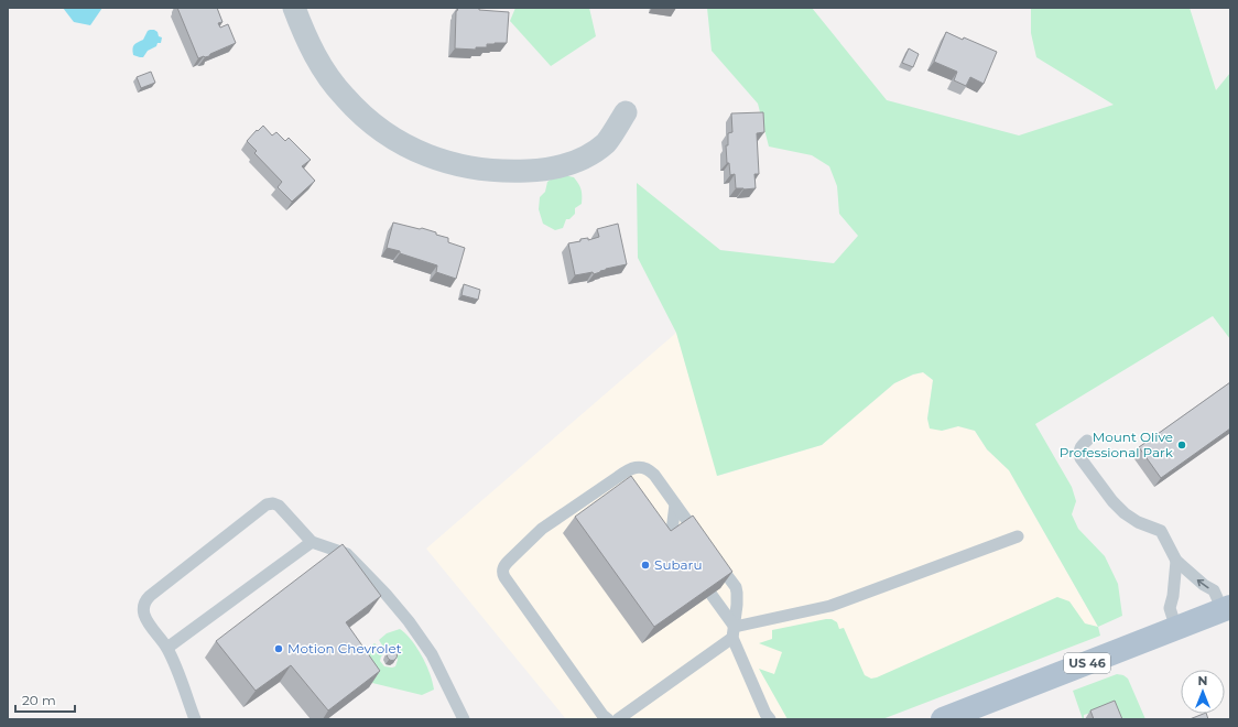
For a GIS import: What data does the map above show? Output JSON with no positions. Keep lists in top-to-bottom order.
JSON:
{
  "streets": {
    "main road": ["US 46"]
  },
  "places": ["Mount Olive Professional Park", "Subaru", "Motion Chevrolet"],
  "scale_bar": "20 m",
  "north": "top"
}
